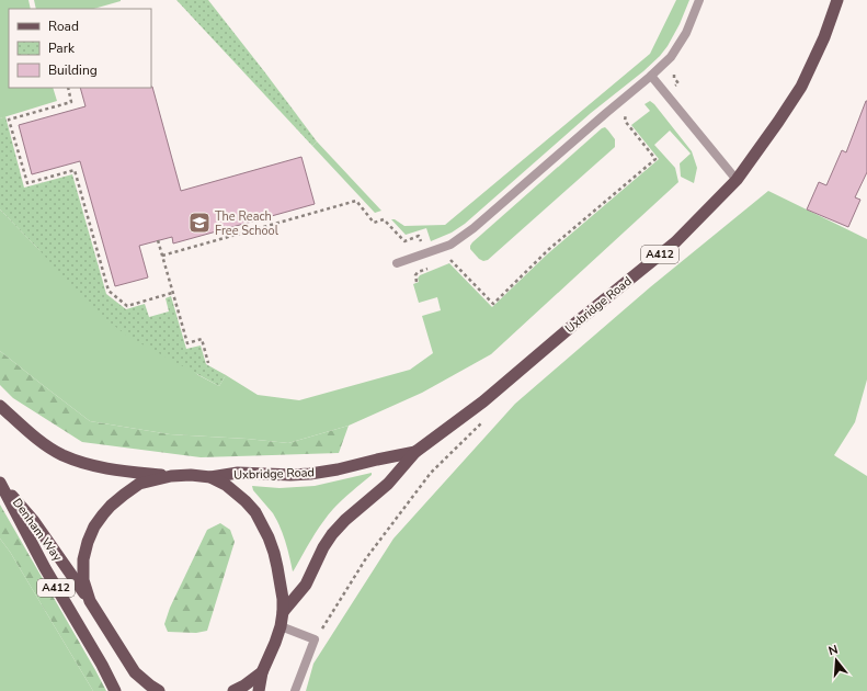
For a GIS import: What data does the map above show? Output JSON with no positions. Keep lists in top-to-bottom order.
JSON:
{
  "streets": {
    "main road": ["A412", "Uxbridge Road", "Denham Way"]
  },
  "crossings": [
    ["A412", "Denham Way"]
  ],
  "places": {
    "school or university": ["The Reach Free School"]
  },
  "legend": ["Road", "Park", "Building"],
  "north": "top"
}
